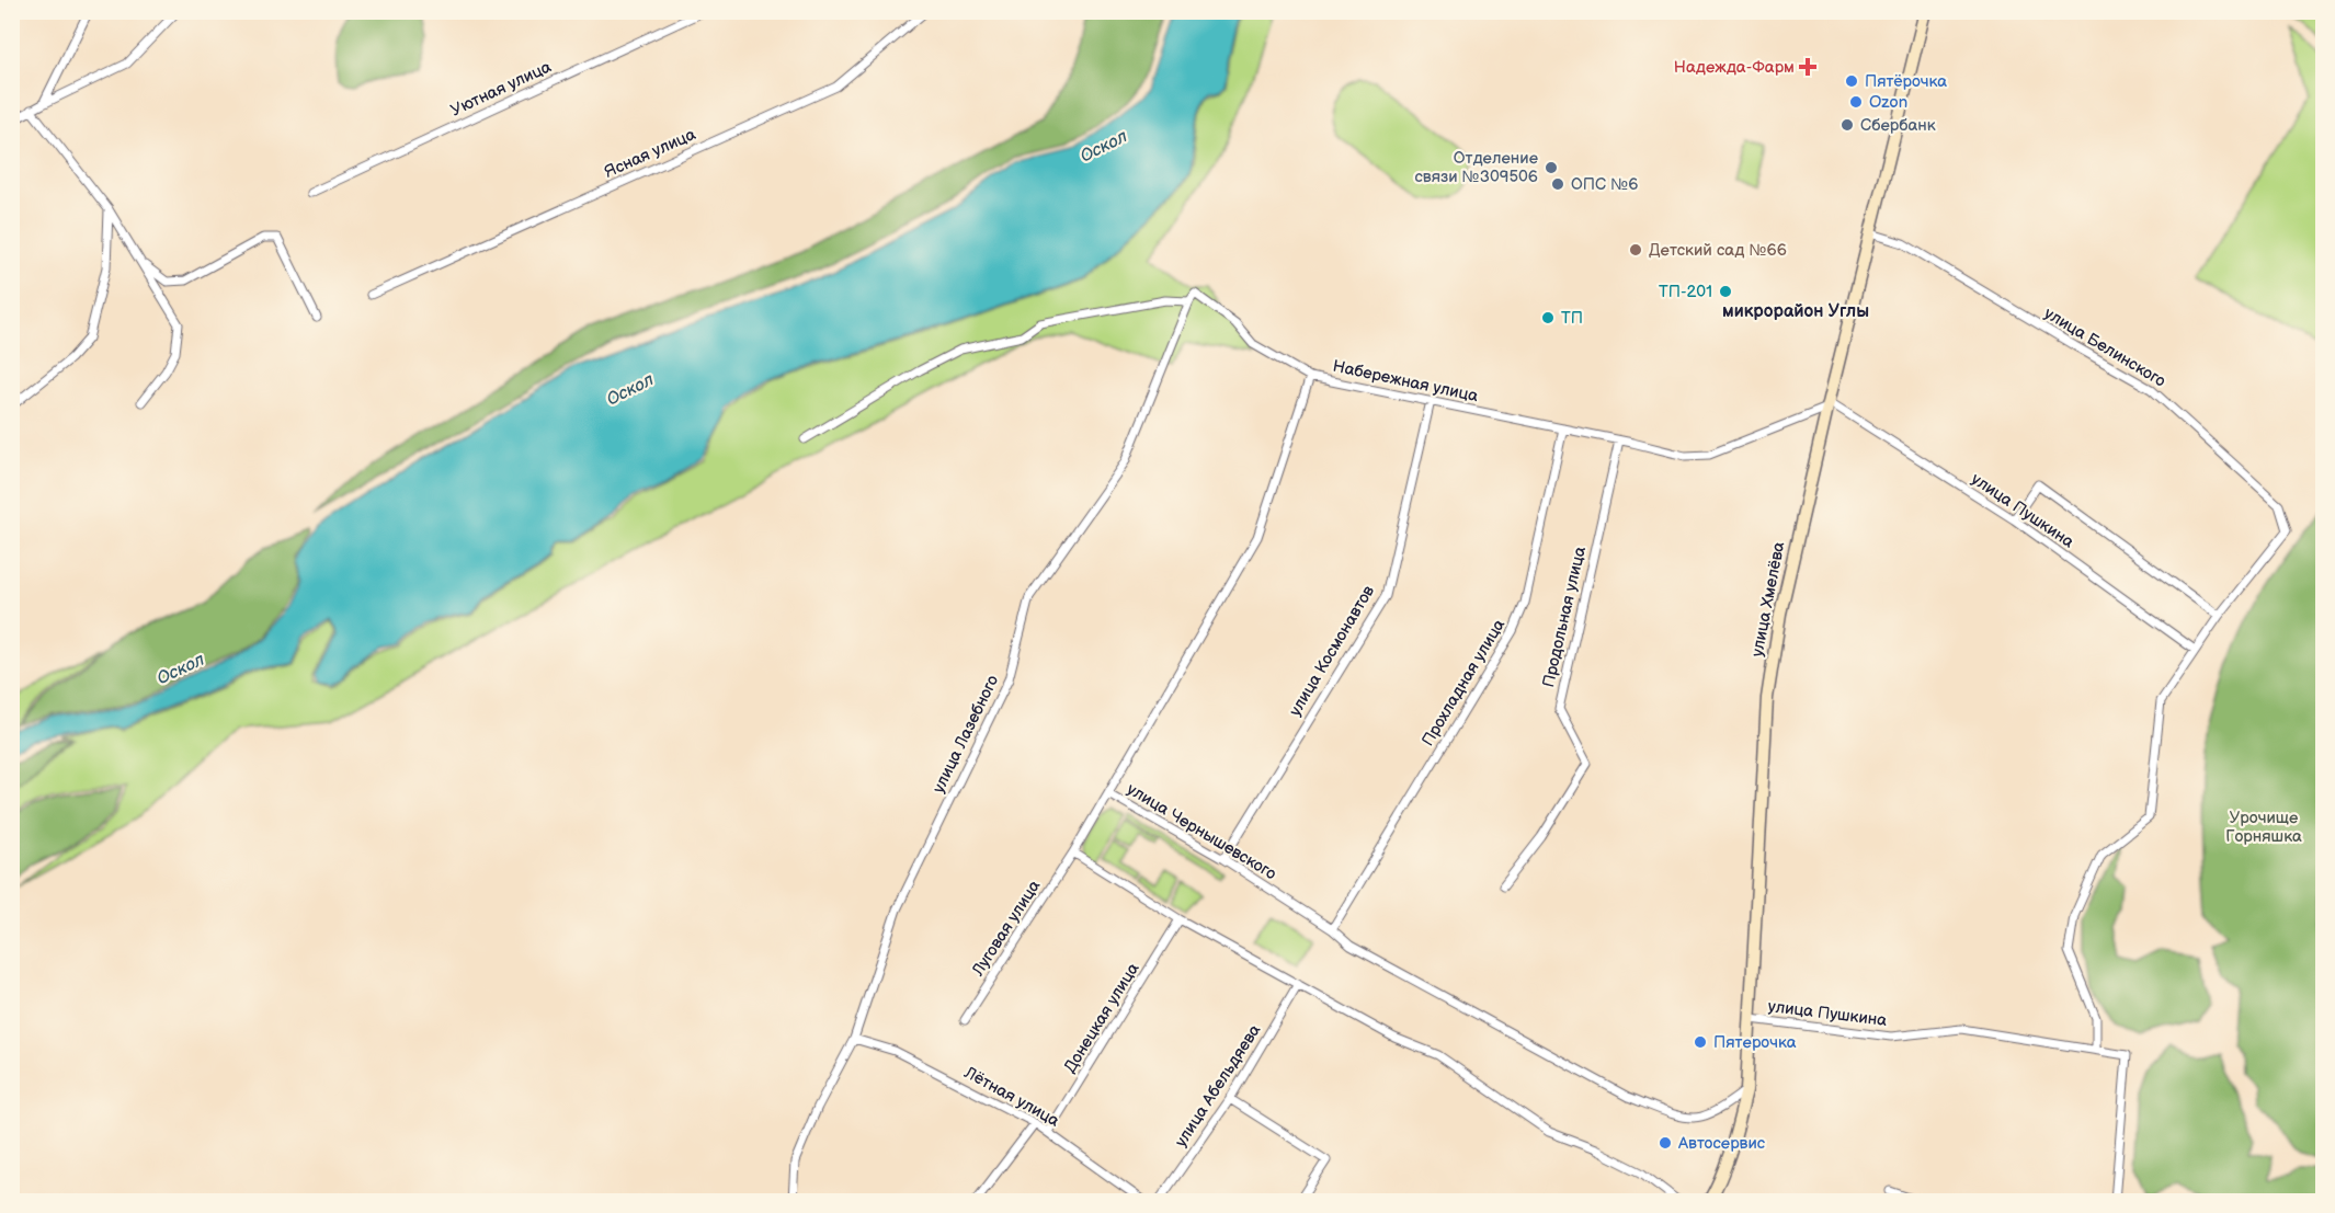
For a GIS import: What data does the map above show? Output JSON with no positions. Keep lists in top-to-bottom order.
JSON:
{
  "streets": {
    "main road": ["улица Хмелёва"],
    "street": [
      "Уютная улица",
      "Ясная улица",
      "улица Белинского",
      "Набережная улица",
      "улица Пушкина",
      "Продольная улица",
      "улица Космонавтов",
      "Прохладная улица",
      "улица Лазебного",
      "улица Чернышевского",
      "Луговая улица",
      "Донецкая улица",
      "улица Абельдяева",
      "Лётная улица"
    ]
  },
  "crossings": [
    ["улица Белинского", "улица Хмелёва"],
    ["Набережная улица", "улица Пушкина"],
    ["Набережная улица", "улица Хмелёва"],
    ["Набережная улица", "Продольная улица"],
    ["Набережная улица", "улица Космонавтов"],
    ["Набережная улица", "Прохладная улица"],
    ["Набережная улица", "улица Лазебного"],
    ["Набережная улица", "улица Чернышевского"],
    ["улица Пушкина", "улица Хмелёва"],
    ["улица Хмелёва", "улица Чернышевского"],
    ["улица Космонавтов", "улица Чернышевского"],
    ["Прохладная улица", "улица Чернышевского"],
    ["улица Лазебного", "Лётная улица"],
    ["улица Чернышевского", "Луговая улица"],
    ["Донецкая улица", "Лётная улица"]
  ],
  "districts": ["микрорайон Углы"],
  "water": ["Оскол"],
  "parks": ["Урочище Горняшка"],
  "places": {
    "health": ["Надежда-Фарм"],
    "other": [
      "Пятёрочка",
      "Ozon",
      "Сбербанк",
      "Отделение связи №309506",
      "ОПС №6",
      "Детский сад №66",
      "ТП-201",
      "ТП",
      "Пятерочка",
      "Автосервис"
    ]
  }
}
